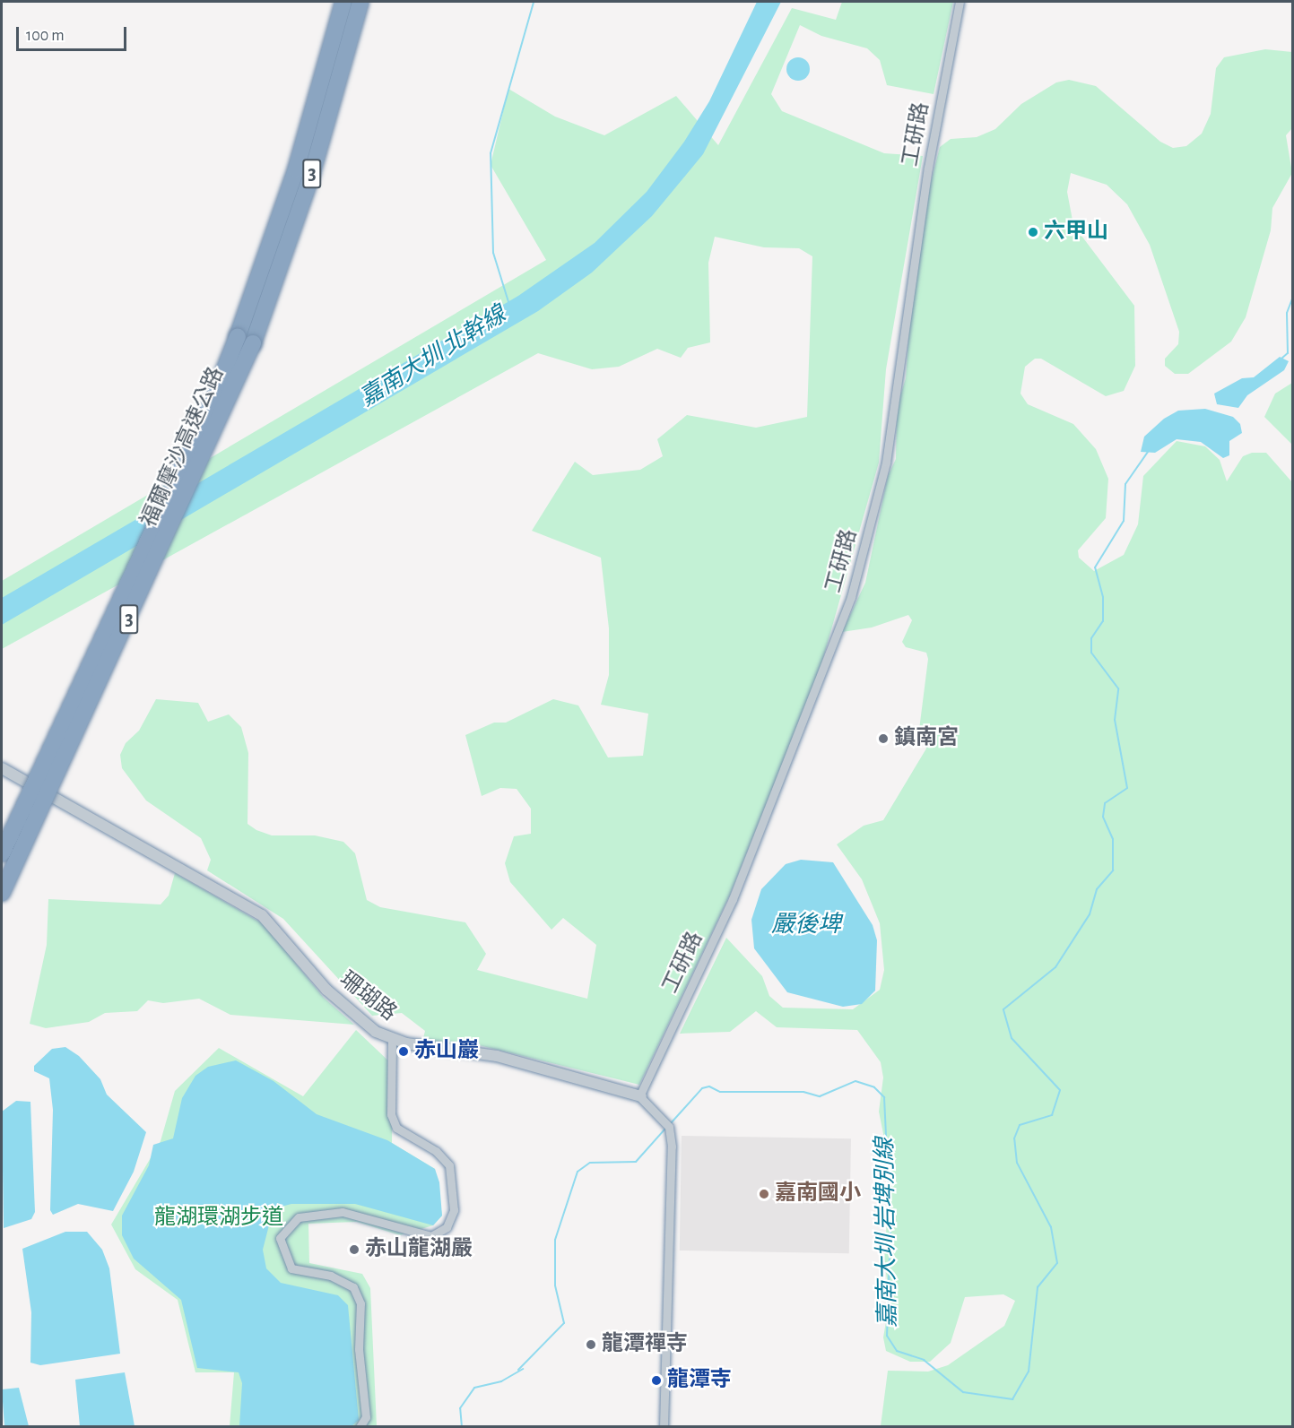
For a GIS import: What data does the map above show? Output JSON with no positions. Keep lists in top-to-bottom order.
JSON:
{
  "streets": {
    "highway": ["3", "福爾摩沙高速公路"],
    "street": ["工研路", "珊瑚路"]
  },
  "crossings": [
    ["工研路", "珊瑚路"]
  ],
  "water": ["嘉南大圳 北幹線", "嚴後埤", "嘉南大圳 岩埤別線"],
  "parks": ["龍湖環湖步道"],
  "places": [
    "六甲山",
    "鎮南宮",
    "赤山巖",
    "嘉南國小",
    "赤山龍湖嚴",
    "龍潭禪寺",
    "龍潭寺"
  ],
  "scale_bar": "100 m"
}
